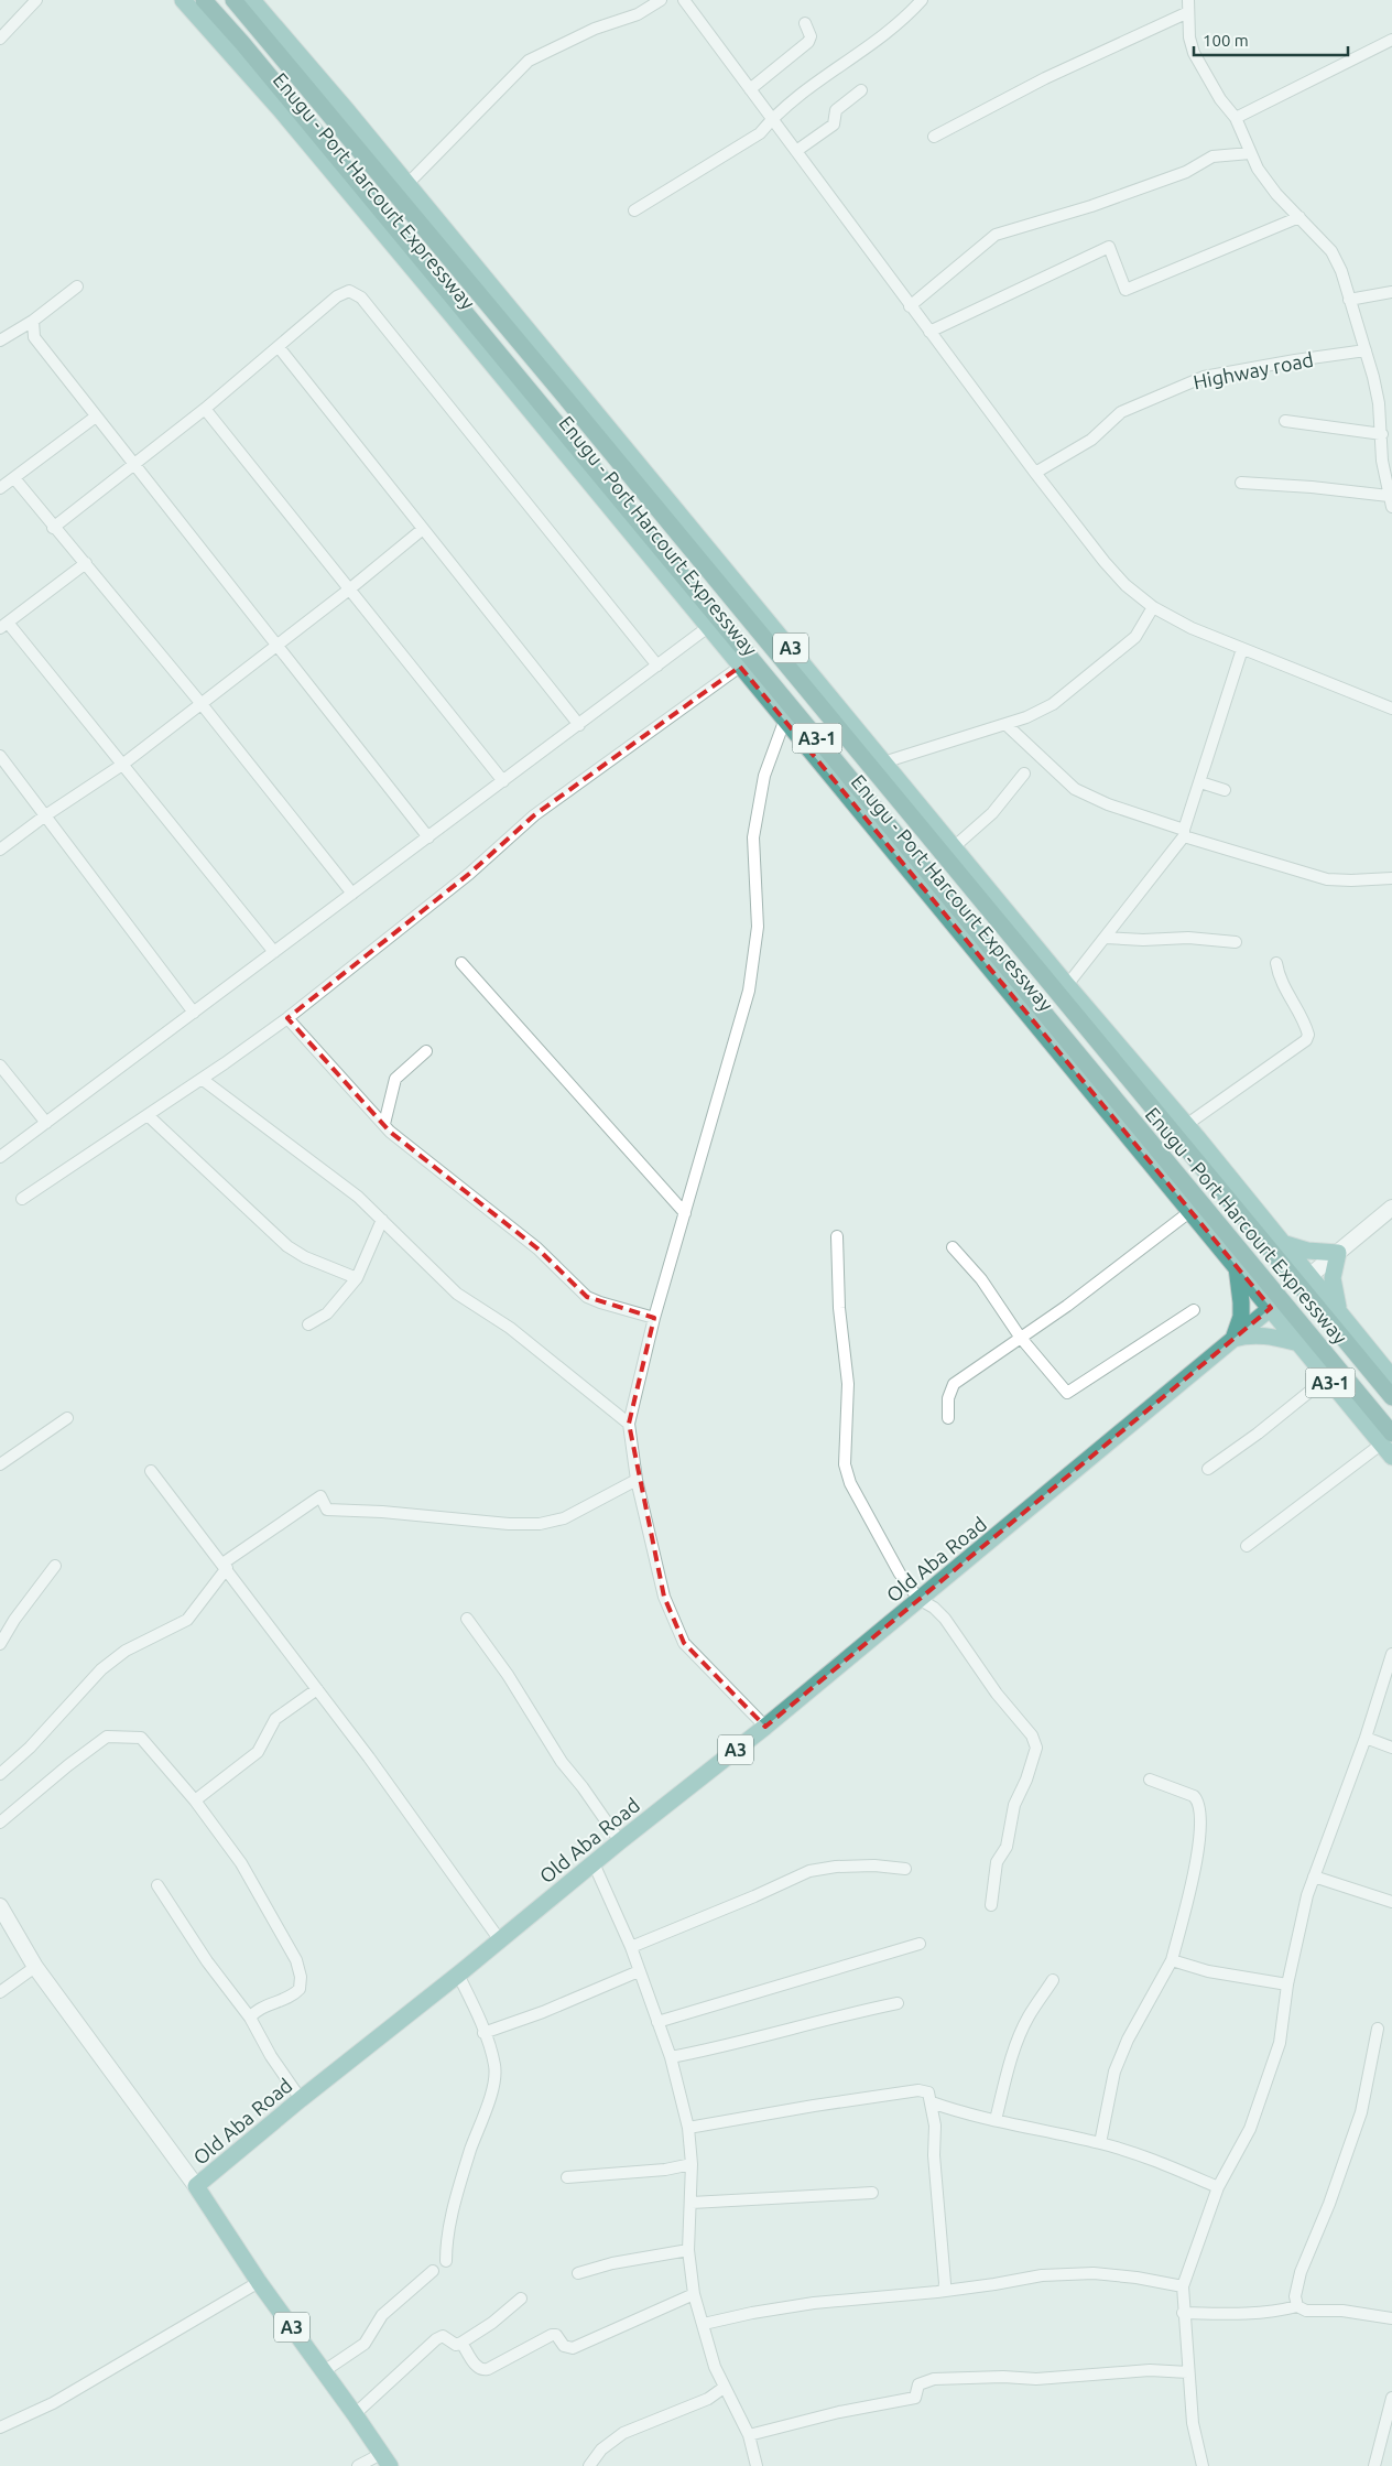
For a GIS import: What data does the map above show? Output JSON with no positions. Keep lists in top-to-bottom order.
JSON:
{
  "streets": {
    "highway": ["Enugu - Port Harcourt Expressway", "A3", "A3-1"],
    "main road": ["Old Aba Road"],
    "street": ["Highway road"]
  },
  "crossings": [
    ["Enugu - Port Harcourt Expressway", "Old Aba Road"]
  ],
  "scale_bar": "100 m"
}
